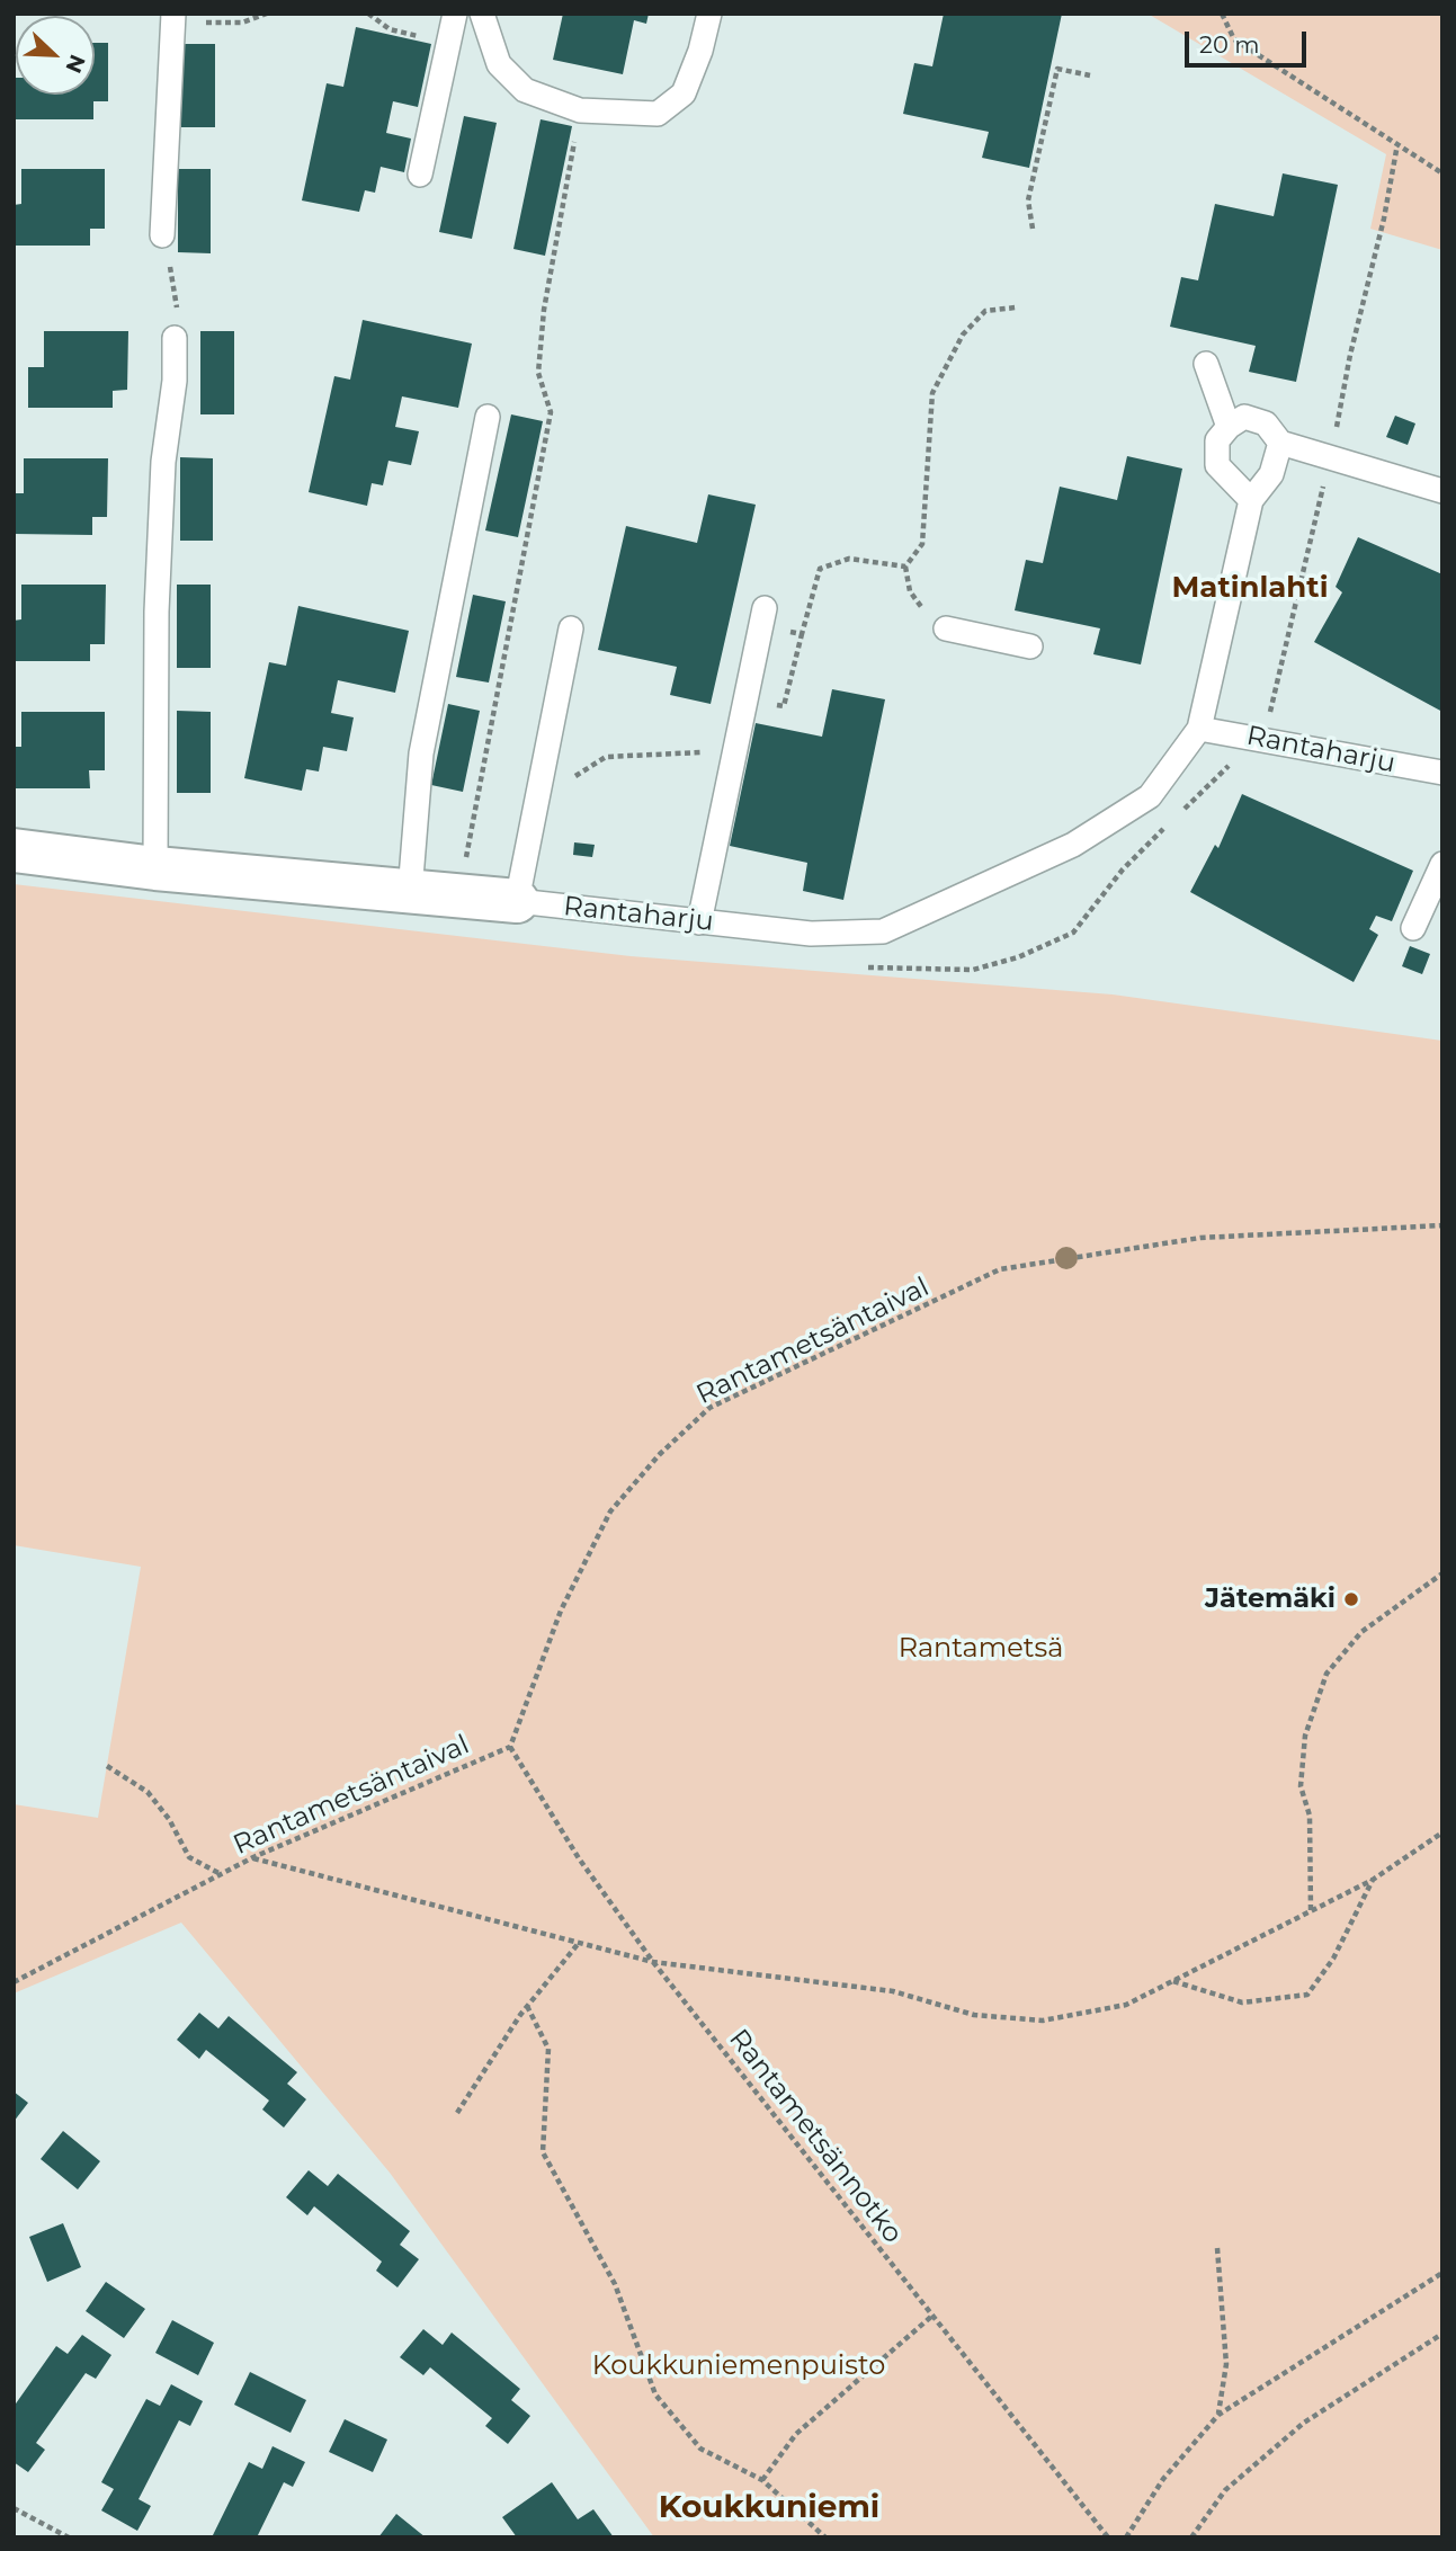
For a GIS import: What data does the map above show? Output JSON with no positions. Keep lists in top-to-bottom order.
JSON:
{
  "streets": {
    "street": ["Rantaharju"],
    "path": ["Rantametsäntaival", "Rantametsännotko"]
  },
  "crossings": [
    ["Rantametsäntaival", "Rantametsännotko"]
  ],
  "districts": ["Matinlahti", "Koukkuniemi"],
  "parks": ["Rantametsä", "Koukkuniemenpuisto"],
  "places": ["Jätemäki"],
  "scale_bar": "20 m",
  "north": "bottom right"
}
